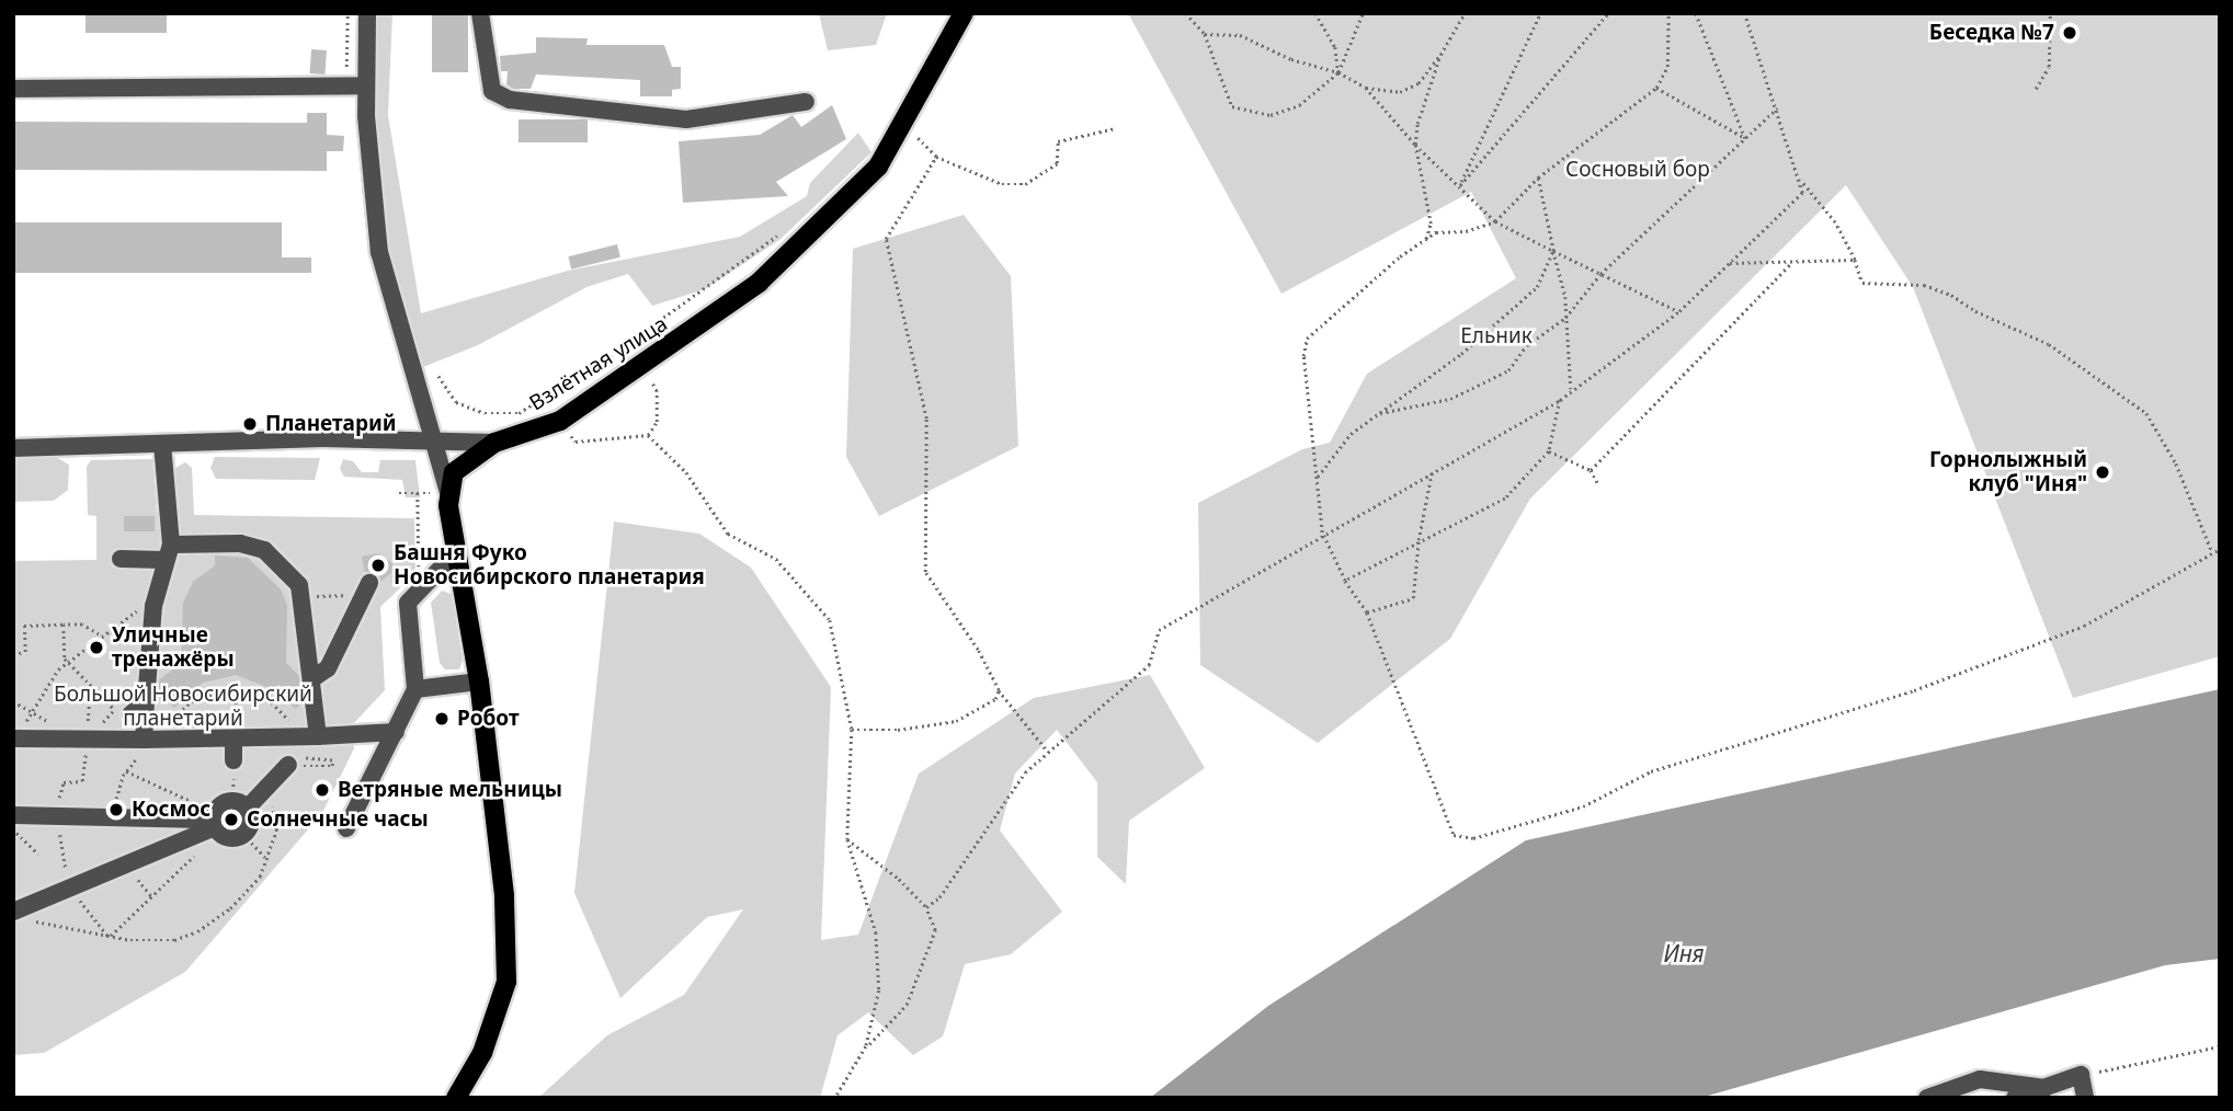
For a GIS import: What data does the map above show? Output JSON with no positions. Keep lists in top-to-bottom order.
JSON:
{
  "streets": {
    "main road": ["Взлётная улица"]
  },
  "water": ["Иня"],
  "parks": ["Сосновый бор", "Ельник", "Большой Новосибирский планетарий"],
  "places": [
    "Беседка №7",
    "Планетарий",
    "Горнолыжный клуб \"Иня\"",
    "Башня Фуко Новосибирского планетария",
    "Уличные тренажёры",
    "Робот",
    "Ветряные мельницы",
    "Космос",
    "Солнечные часы"
  ]
}
